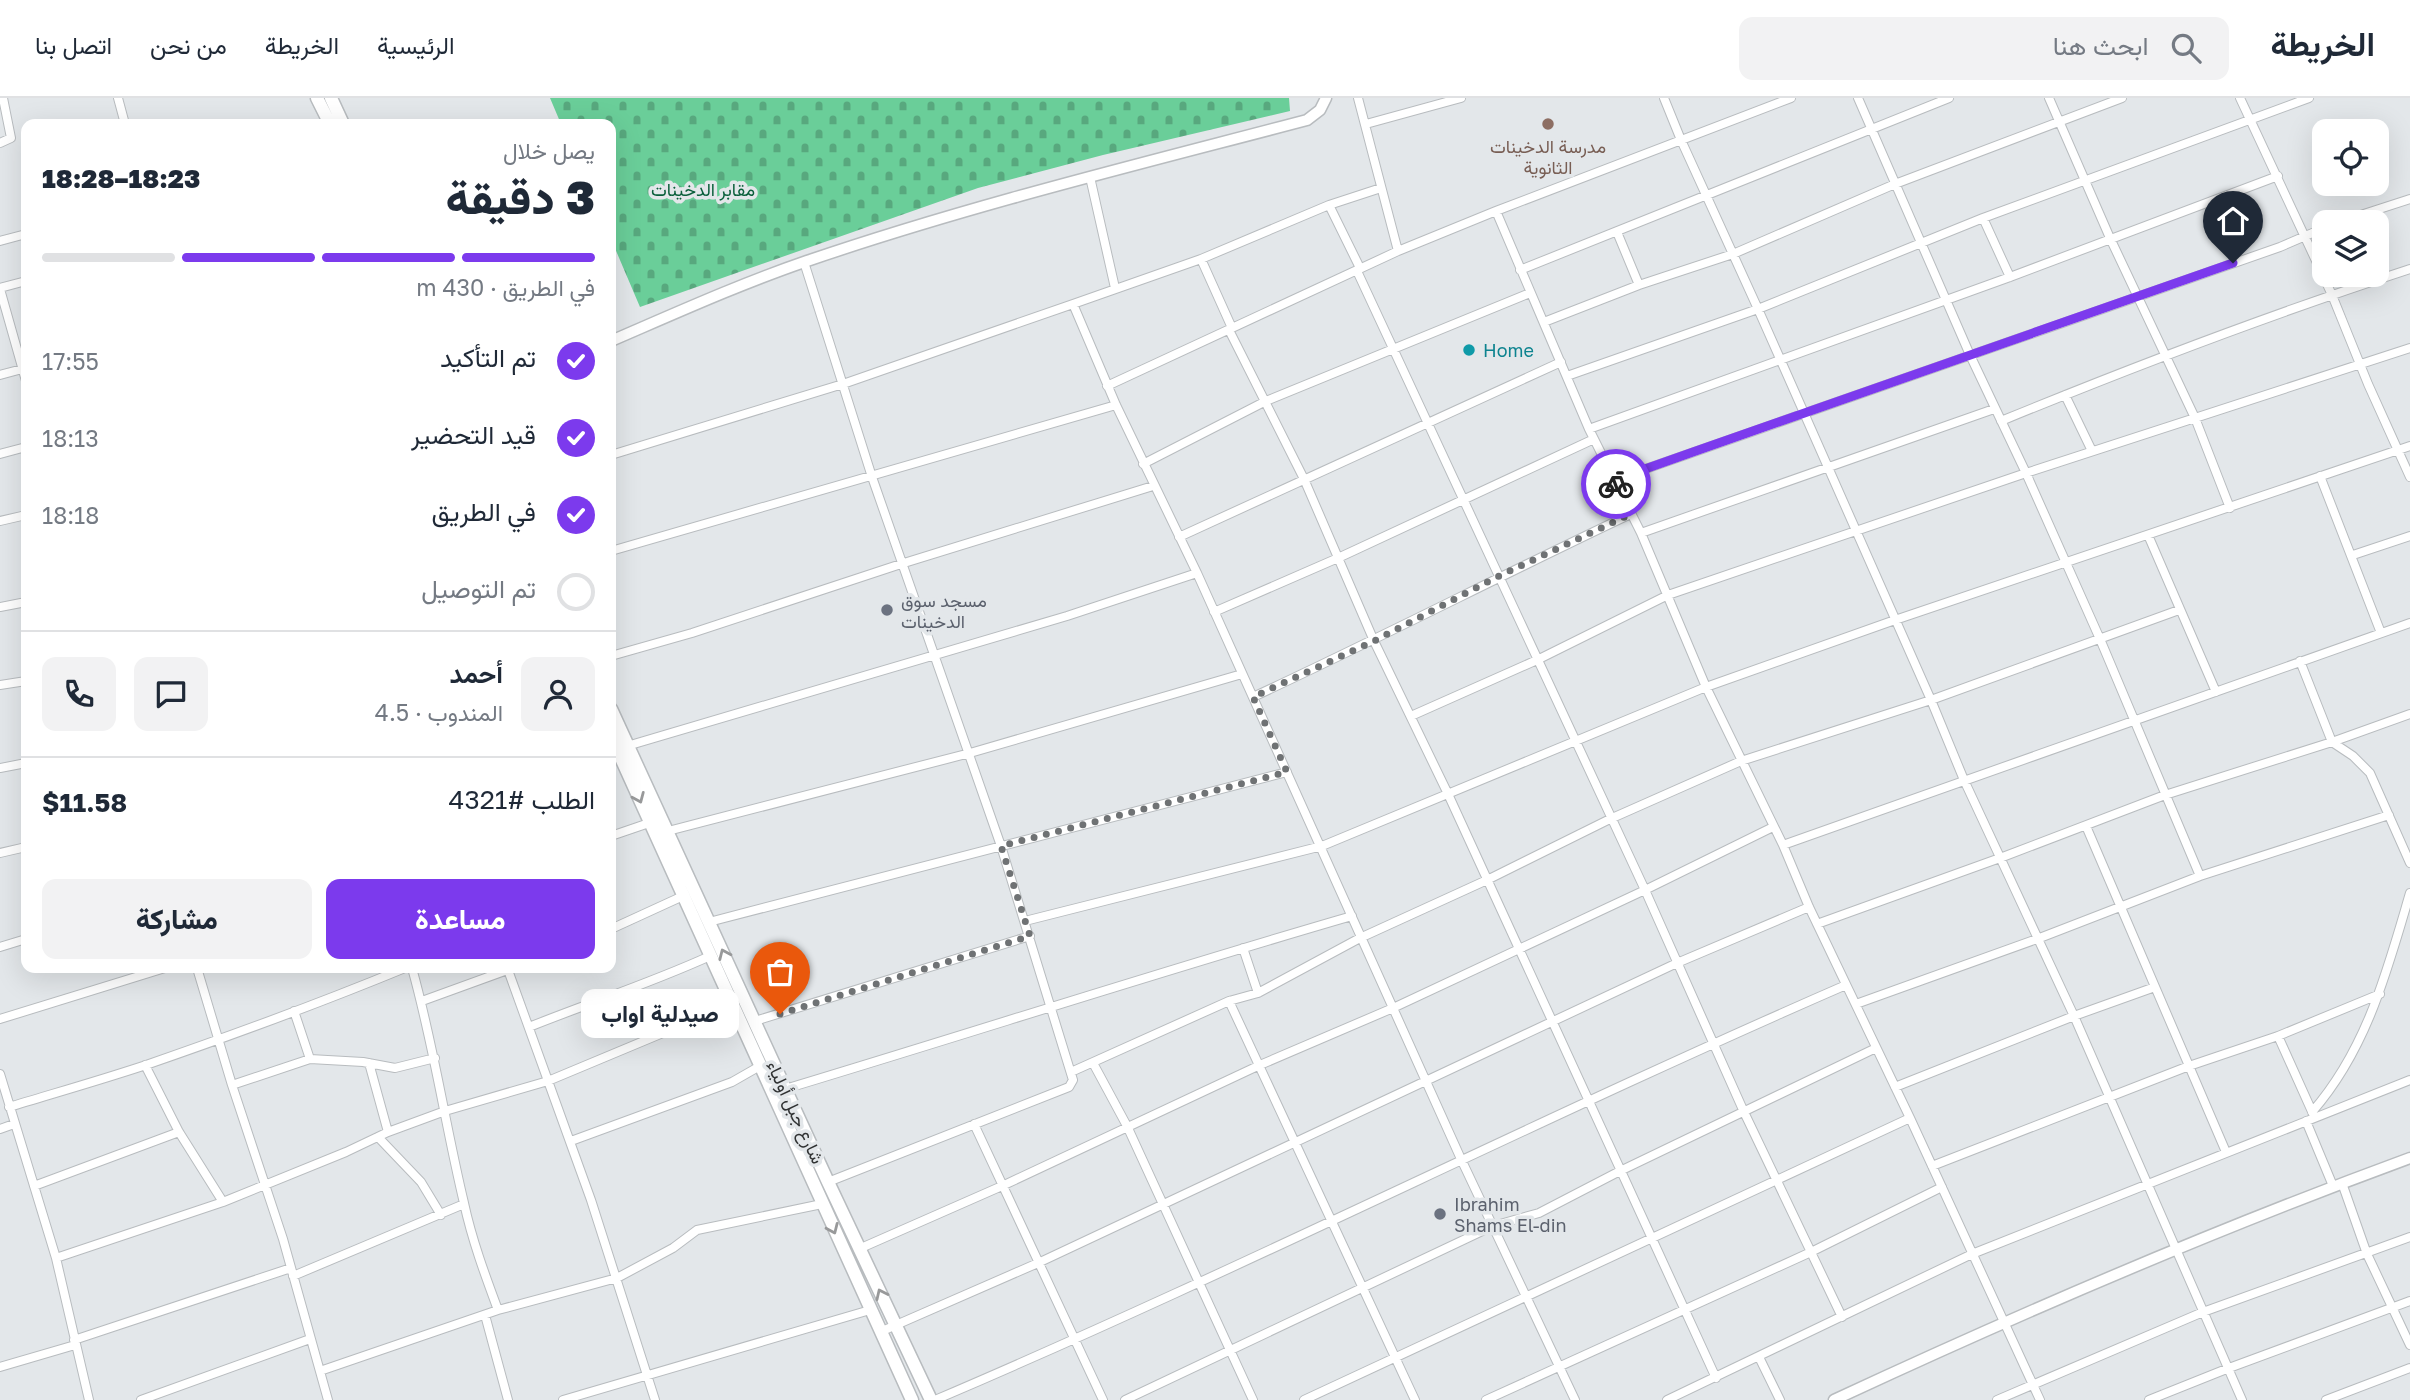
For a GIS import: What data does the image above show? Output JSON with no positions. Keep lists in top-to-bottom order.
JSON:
{
  "streets": {
    "main road": ["شارع جبل أولياء"]
  },
  "parks": ["مقابر الدخينات"],
  "places": [
    "مدرسة الدخينات الثانوية",
    "Home",
    "مسجد سوق الدخينات",
    "صيدلية اواب",
    "Ibrahim Shams El-din"
  ],
  "page": {
    "header": "الخريطة",
    "search": "ابحث هنا",
    "nav": [
      "الرئيسية",
      "الخريطة",
      "من نحن",
      "اتصل بنا"
    ],
    "heading": ["3 دقيقة", "يصل خلال", "18:23–18:28"],
    "panel": [
      "أحمد",
      "المندوب · 4.5",
      "الطلب #4321",
      "$11.58"
    ],
    "bar": "في الطريق · 430 m",
    "list": [
      ["تم التأكيد", "17:55"],
      ["قيد التحضير", "18:13"],
      ["في الطريق", "18:18"],
      "تم التوصيل"
    ],
    "buttons": ["مساعدة", "مشاركة"],
    "bubble": "صيدلية اواب"
  }
}
